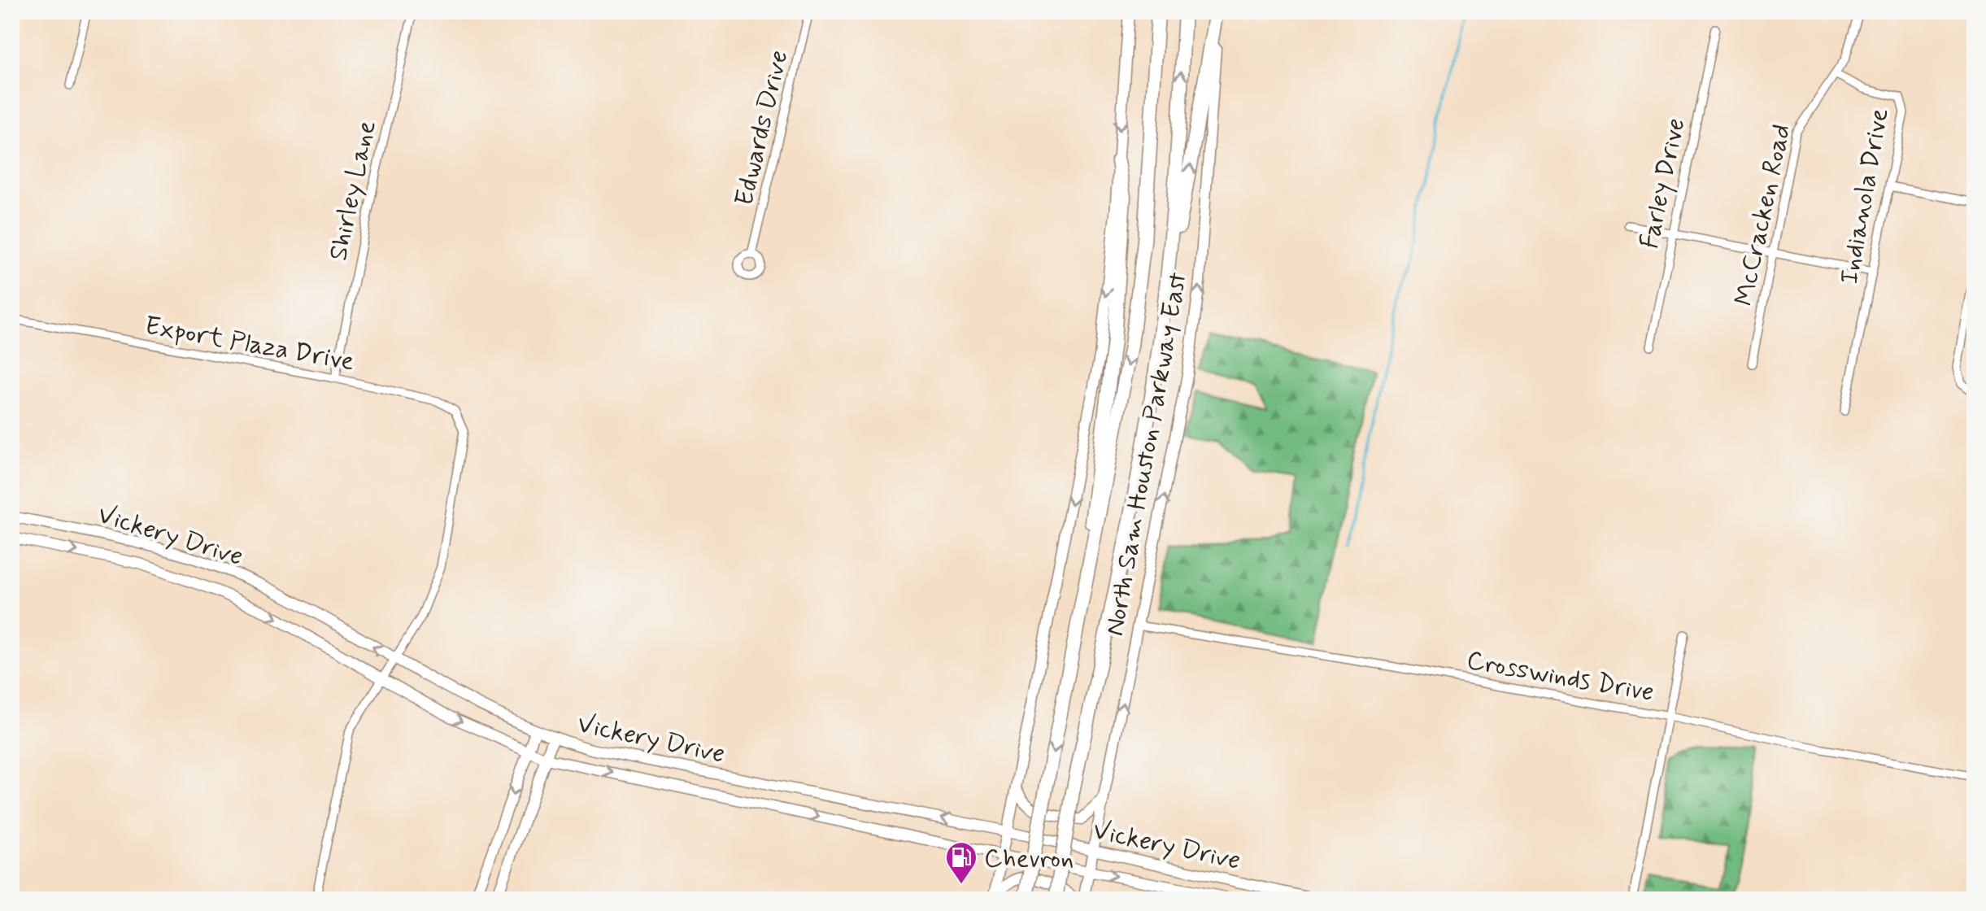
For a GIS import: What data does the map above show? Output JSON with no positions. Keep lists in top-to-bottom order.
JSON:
{
  "streets": {
    "highway": ["North Sam Houston Parkway East"],
    "main road": ["Vickery Drive"],
    "street": [
      "Edwards Drive",
      "Farley Drive",
      "Shirley Lane",
      "Indianola Drive",
      "McCracken Road",
      "Export Plaza Drive",
      "Crosswinds Drive"
    ]
  },
  "crossings": [
    ["Shirley Lane", "Export Plaza Drive"],
    ["Indianola Drive", "McCracken Road"],
    ["Export Plaza Drive", "Vickery Drive"],
    ["North Sam Houston Parkway East", "Vickery Drive"],
    ["North Sam Houston Parkway East", "Crosswinds Drive"]
  ],
  "places": {
    "fuel station": ["Chevron"]
  }
}
